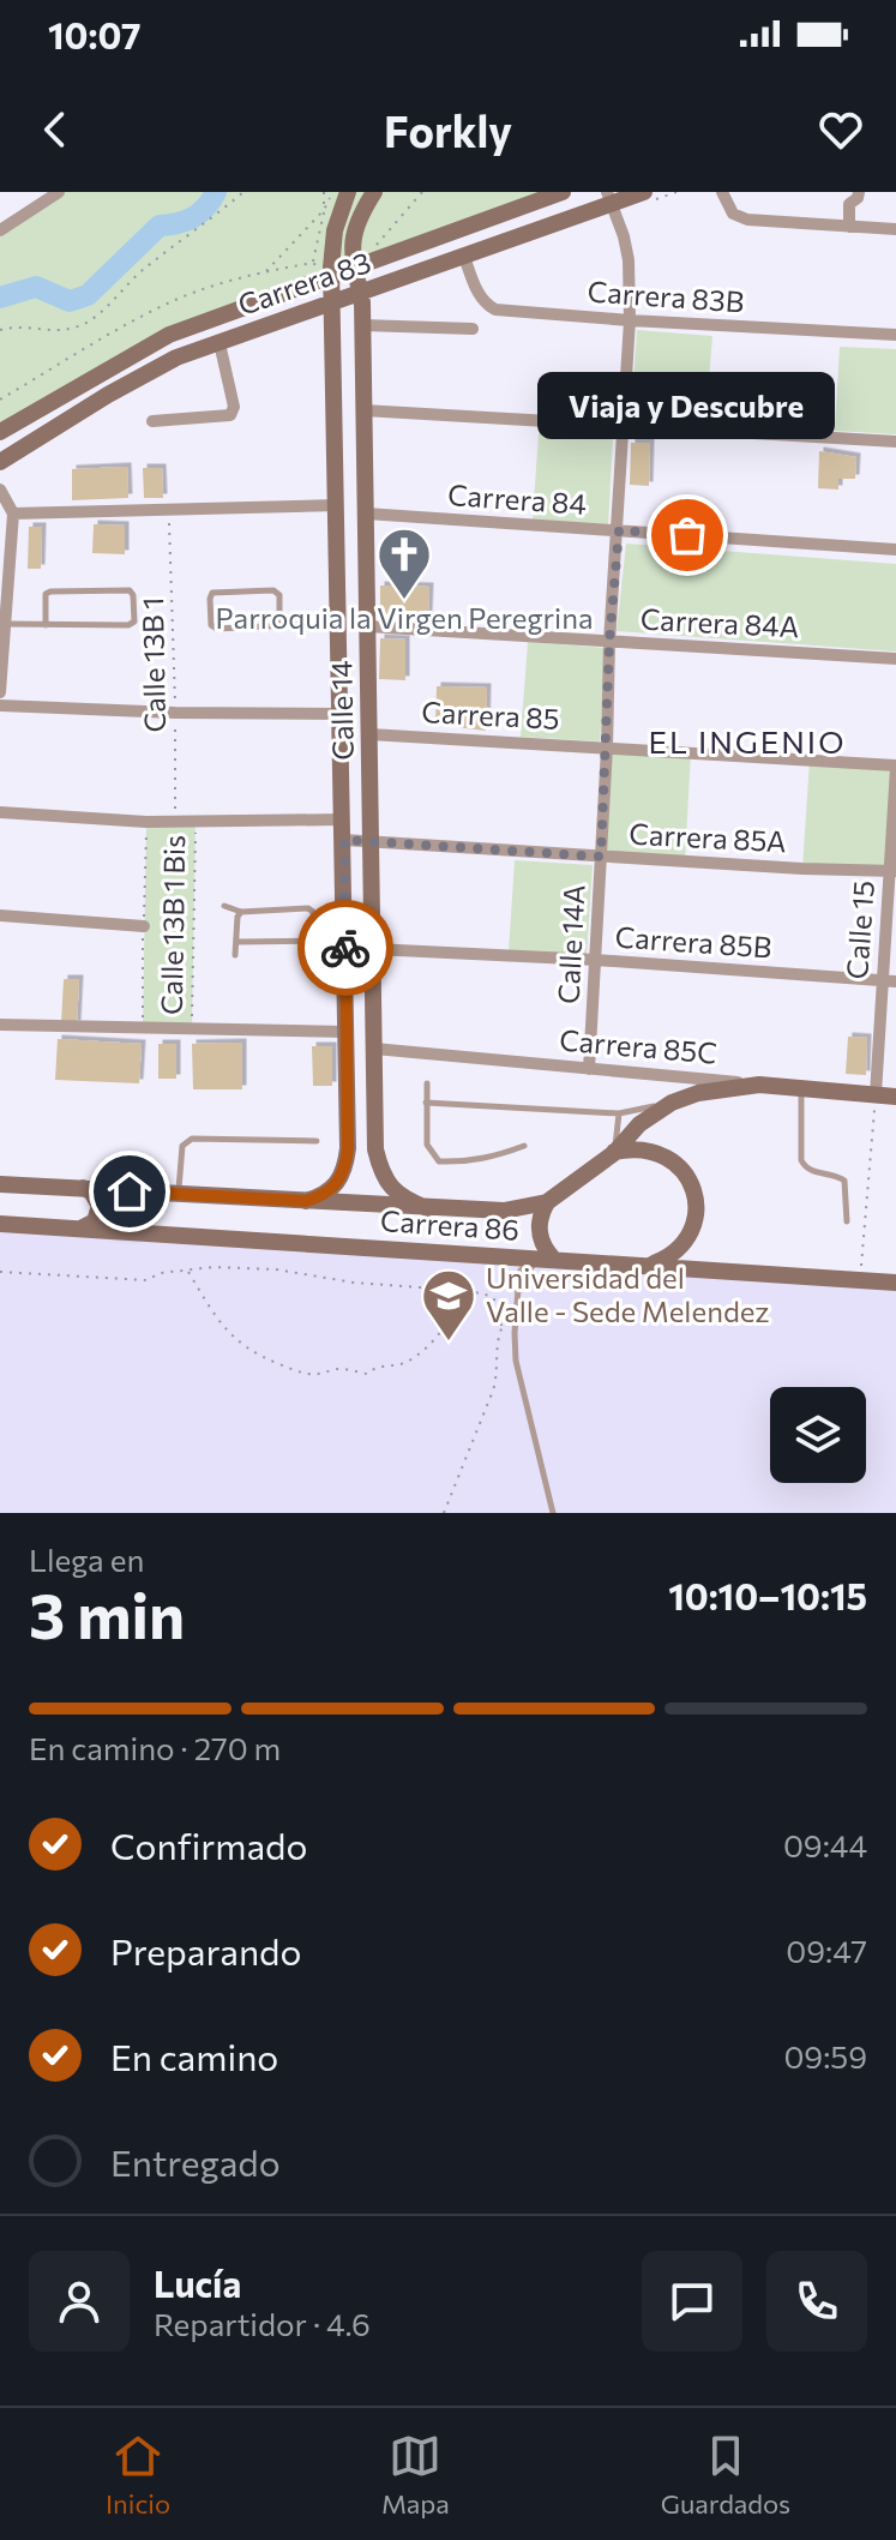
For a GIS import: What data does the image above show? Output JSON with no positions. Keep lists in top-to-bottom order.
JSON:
{
  "streets": {
    "street": [
      "Carrera 83",
      "Carrera 83B",
      "Carrera 84",
      "Carrera 84A",
      "Calle 14",
      "Carrera 85",
      "Carrera 85A",
      "Calle 15",
      "Carrera 85B",
      "Calle 14A",
      "Carrera 85C",
      "Carrera 86"
    ],
    "path": ["Calle 13B 1", "Calle 13B 1 Bis"]
  },
  "crossings": [
    ["Carrera 83", "Carrera 83B"],
    ["Carrera 83", "Calle 14"],
    ["Carrera 83", "Calle 14A"],
    ["Carrera 83B", "Calle 14A"],
    ["Carrera 84", "Calle 14"],
    ["Carrera 84", "Calle 14A"],
    ["Carrera 84A", "Calle 14"],
    ["Carrera 84A", "Calle 14A"],
    ["Calle 14", "Carrera 85"],
    ["Calle 14", "Carrera 85A"],
    ["Calle 14", "Carrera 85B"],
    ["Calle 14", "Carrera 85C"],
    ["Calle 14", "Carrera 86"],
    ["Carrera 85", "Calle 15"],
    ["Carrera 85", "Calle 14A"],
    ["Carrera 85A", "Calle 15"],
    ["Carrera 85A", "Calle 14A"],
    ["Calle 15", "Carrera 85B"],
    ["Calle 15", "Carrera 85C"],
    ["Carrera 85B", "Calle 14A"],
    ["Calle 14A", "Carrera 85C"]
  ],
  "districts": ["EL INGENIO"],
  "places": {
    "other": ["Viaja y Descubre"],
    "church": ["Parroquia la Virgen Peregrina"],
    "school or university": ["Universidad del Valle - Sede Melendez"]
  },
  "page": {
    "status": "10:07",
    "header": "Forkly",
    "bubble": "Viaja y Descubre",
    "heading": ["3 min", "Llega en", "10:10–10:15"],
    "panel": ["Lucía", "Repartidor · 4.6"],
    "bar": "En camino · 270 m",
    "list": [
      ["Confirmado", "09:44"],
      ["Preparando", "09:47"],
      ["En camino", "09:59"],
      "Entregado"
    ],
    "tabs": ["Inicio", "Mapa", "Guardados"]
  }
}
